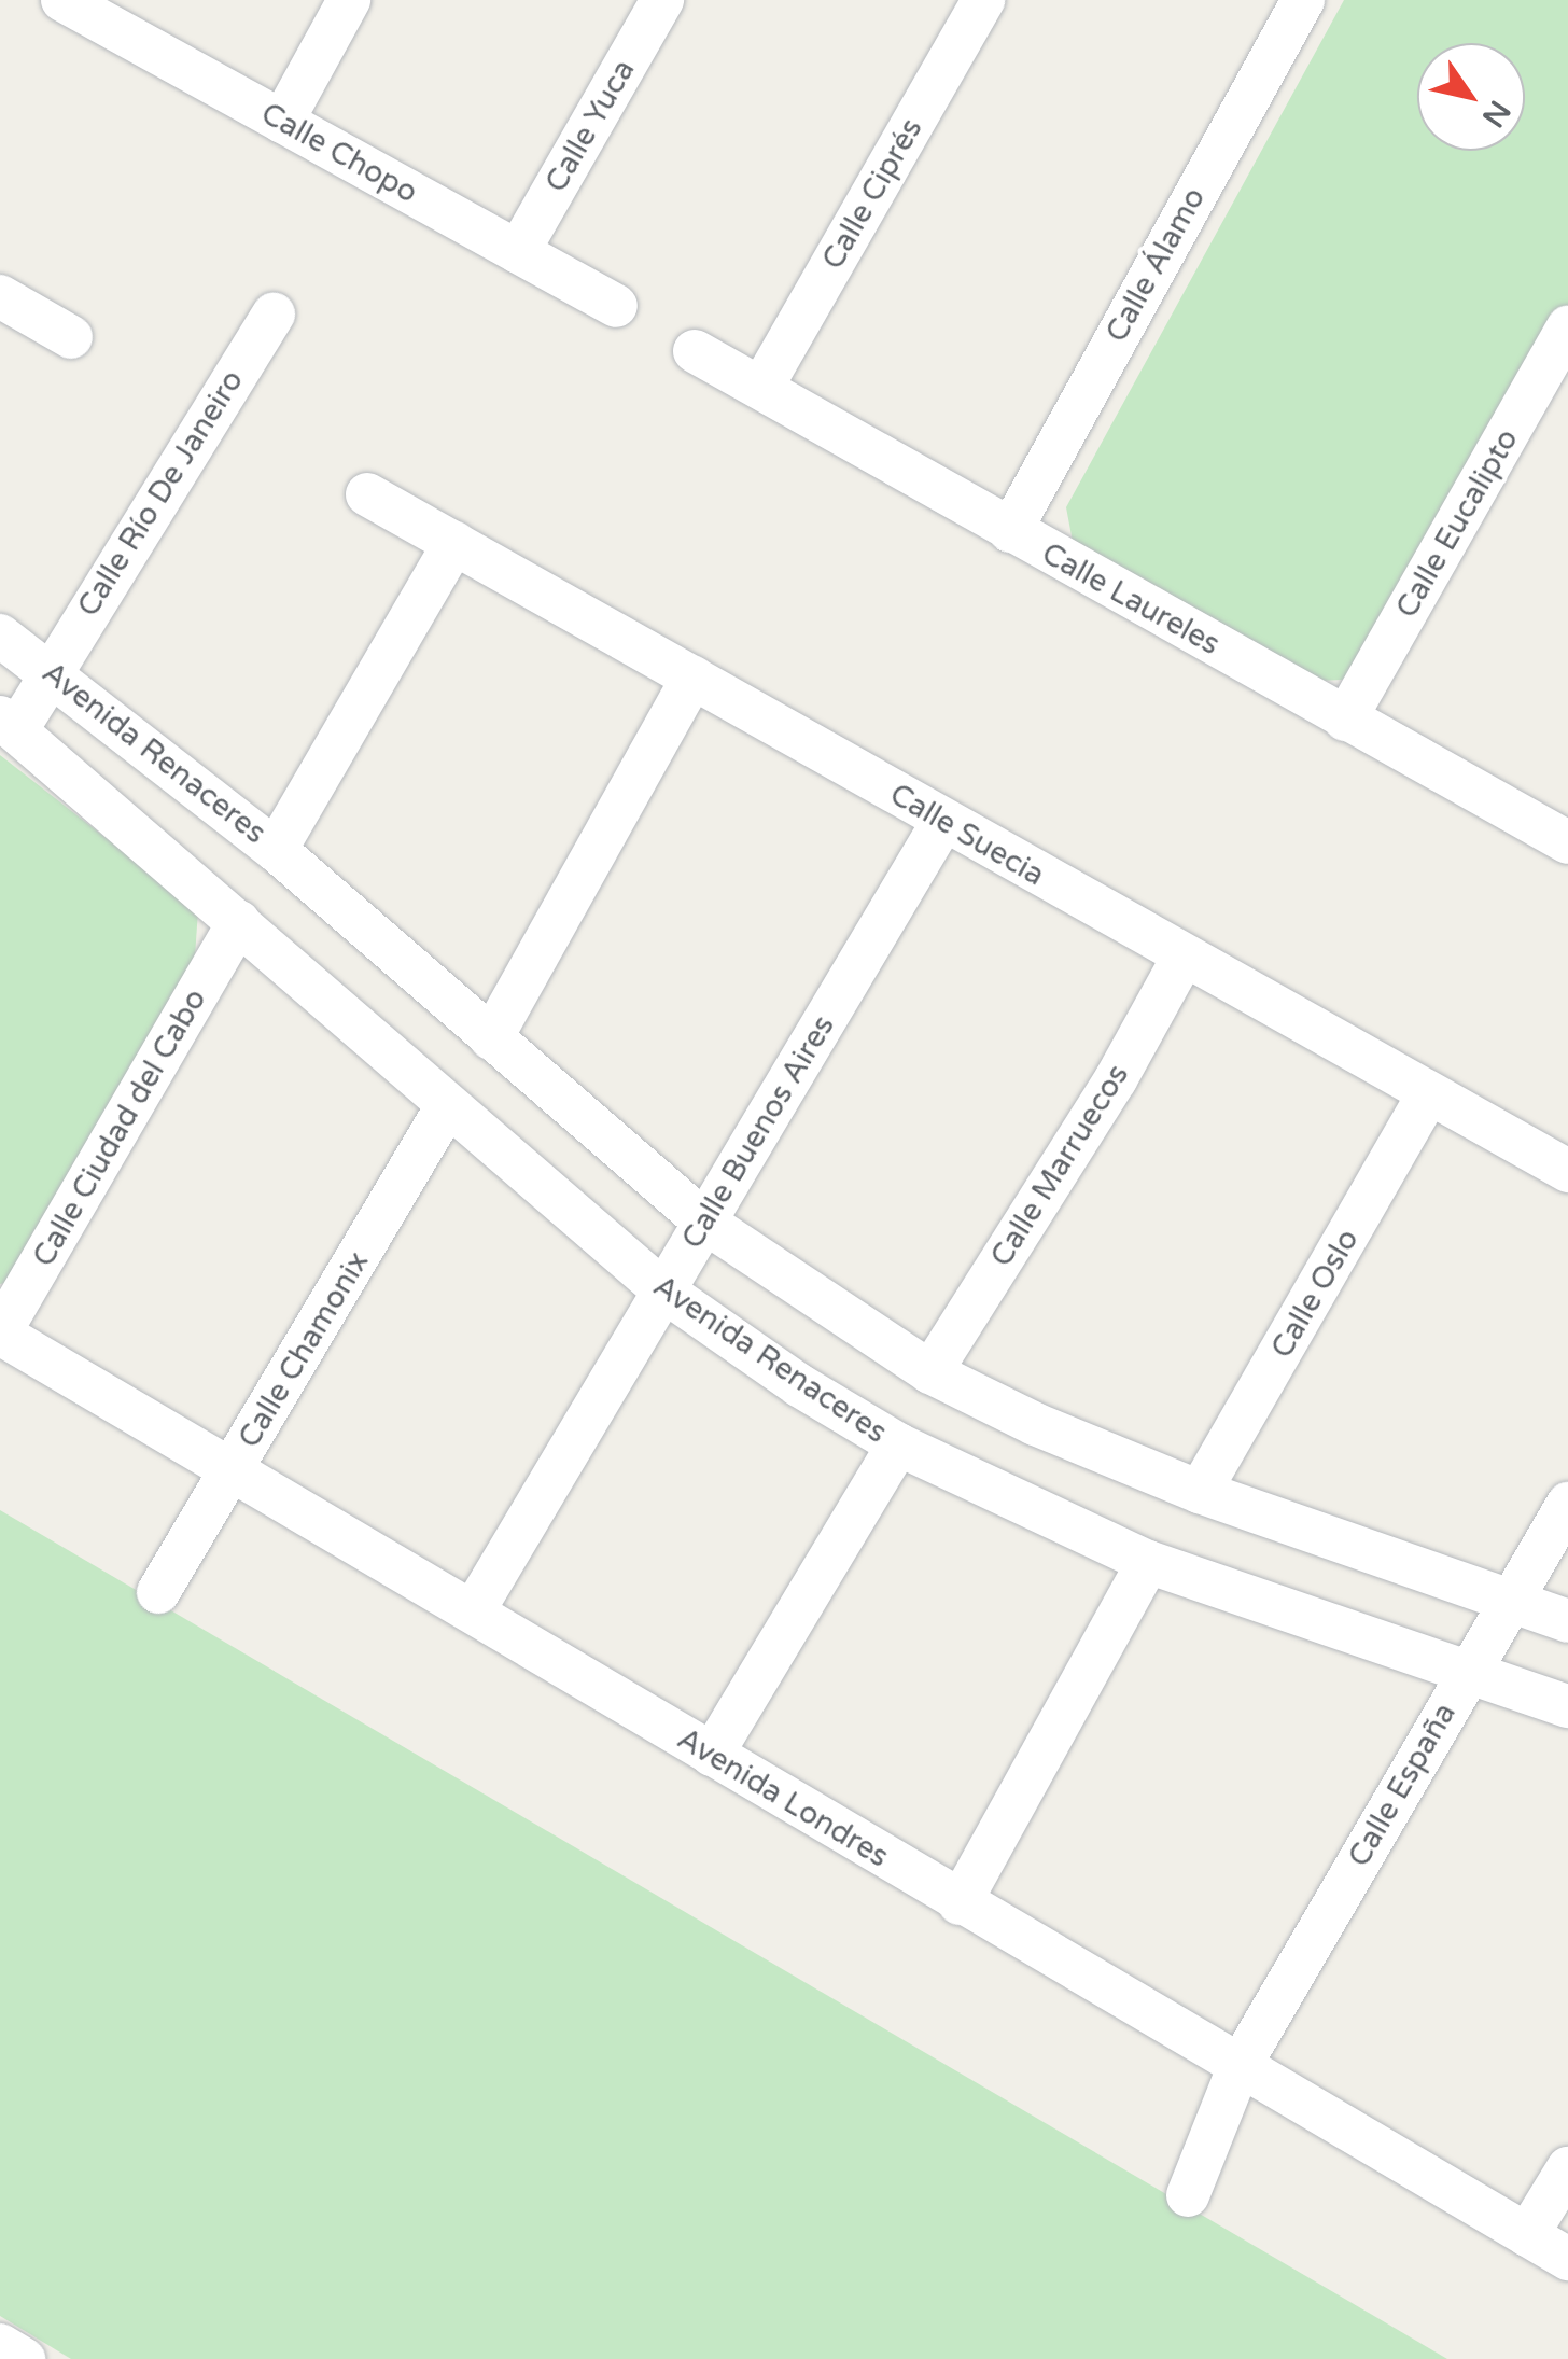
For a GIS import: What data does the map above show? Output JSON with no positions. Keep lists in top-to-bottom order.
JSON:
{
  "streets": {
    "street": [
      "Calle Yuca",
      "Calle Chopo",
      "Calle Ciprés",
      "Calle Álamo",
      "Calle Río De Janeiro",
      "Calle Eucalipto",
      "Calle Laureles",
      "Avenida Renaceres",
      "Calle Suecia",
      "Calle Ciudad del Cabo",
      "Calle Buenos Aires",
      "Calle Marruecos",
      "Calle Oslo",
      "Calle Chamonix",
      "Calle España",
      "Avenida Londres"
    ]
  },
  "crossings": [
    ["Calle Yuca", "Calle Chopo"],
    ["Calle Ciprés", "Calle Laureles"],
    ["Calle Álamo", "Calle Laureles"],
    ["Calle Río De Janeiro", "Avenida Renaceres"],
    ["Calle Eucalipto", "Calle Laureles"],
    ["Avenida Renaceres", "Calle Ciudad del Cabo"],
    ["Avenida Renaceres", "Calle Buenos Aires"],
    ["Avenida Renaceres", "Calle Marruecos"],
    ["Avenida Renaceres", "Calle Oslo"],
    ["Avenida Renaceres", "Calle Chamonix"],
    ["Avenida Renaceres", "Calle España"],
    ["Calle Suecia", "Calle Buenos Aires"],
    ["Calle Suecia", "Calle Marruecos"],
    ["Calle Suecia", "Calle Oslo"],
    ["Calle Ciudad del Cabo", "Avenida Londres"],
    ["Calle Buenos Aires", "Avenida Londres"],
    ["Calle Chamonix", "Avenida Londres"],
    ["Calle España", "Avenida Londres"]
  ],
  "north": "bottom right"
}
